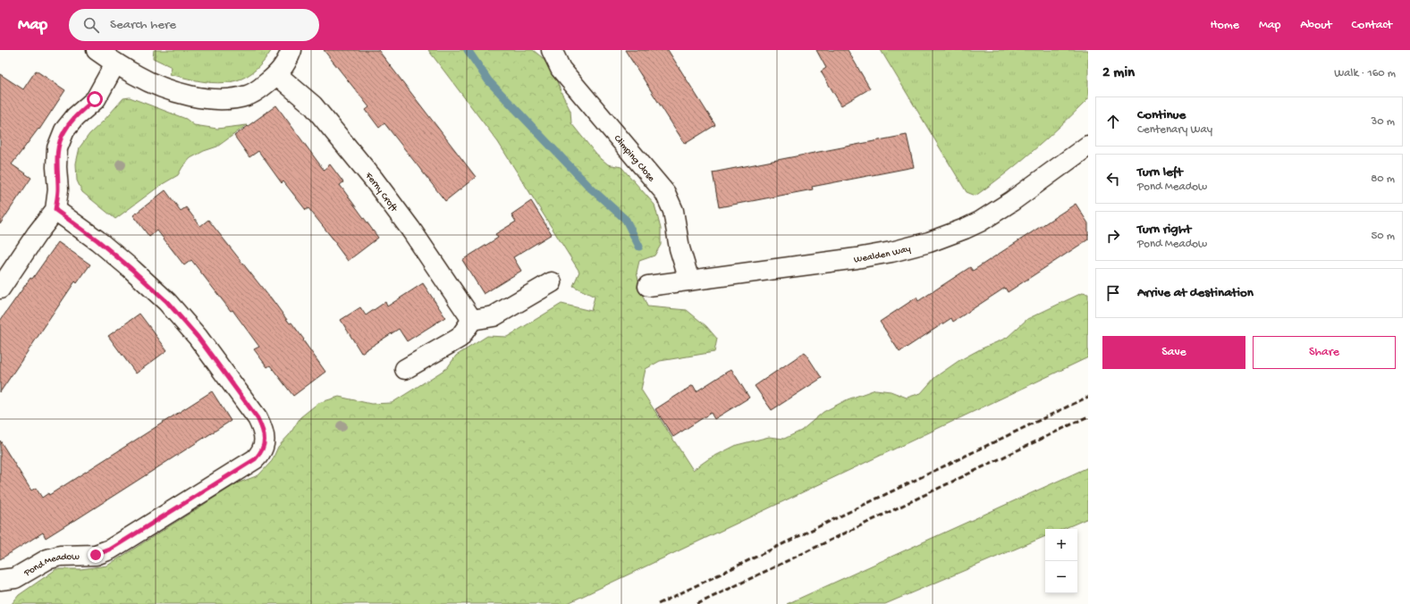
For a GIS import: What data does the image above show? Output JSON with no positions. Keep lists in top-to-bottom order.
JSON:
{
  "streets": {
    "street": [
      "Climping Close",
      "Ferny Croft",
      "Wealden Way",
      "Pond Meadow"
    ]
  },
  "crossings": [
    ["Climping Close", "Wealden Way"]
  ],
  "page": {
    "header": "Map",
    "search": "Search here",
    "nav": [
      "Home",
      "Map",
      "About",
      "Contact"
    ],
    "heading": ["2 min", "Walk · 160 m"],
    "list": [
      ["Continue", "Centenary Way", "30 m"],
      ["Turn left", "Pond Meadow", "80 m"],
      ["Turn right", "Pond Meadow", "50 m"],
      "Arrive at destination"
    ],
    "buttons": ["Save", "Share"],
    "map_buttons": ["+", "−"]
  }
}
